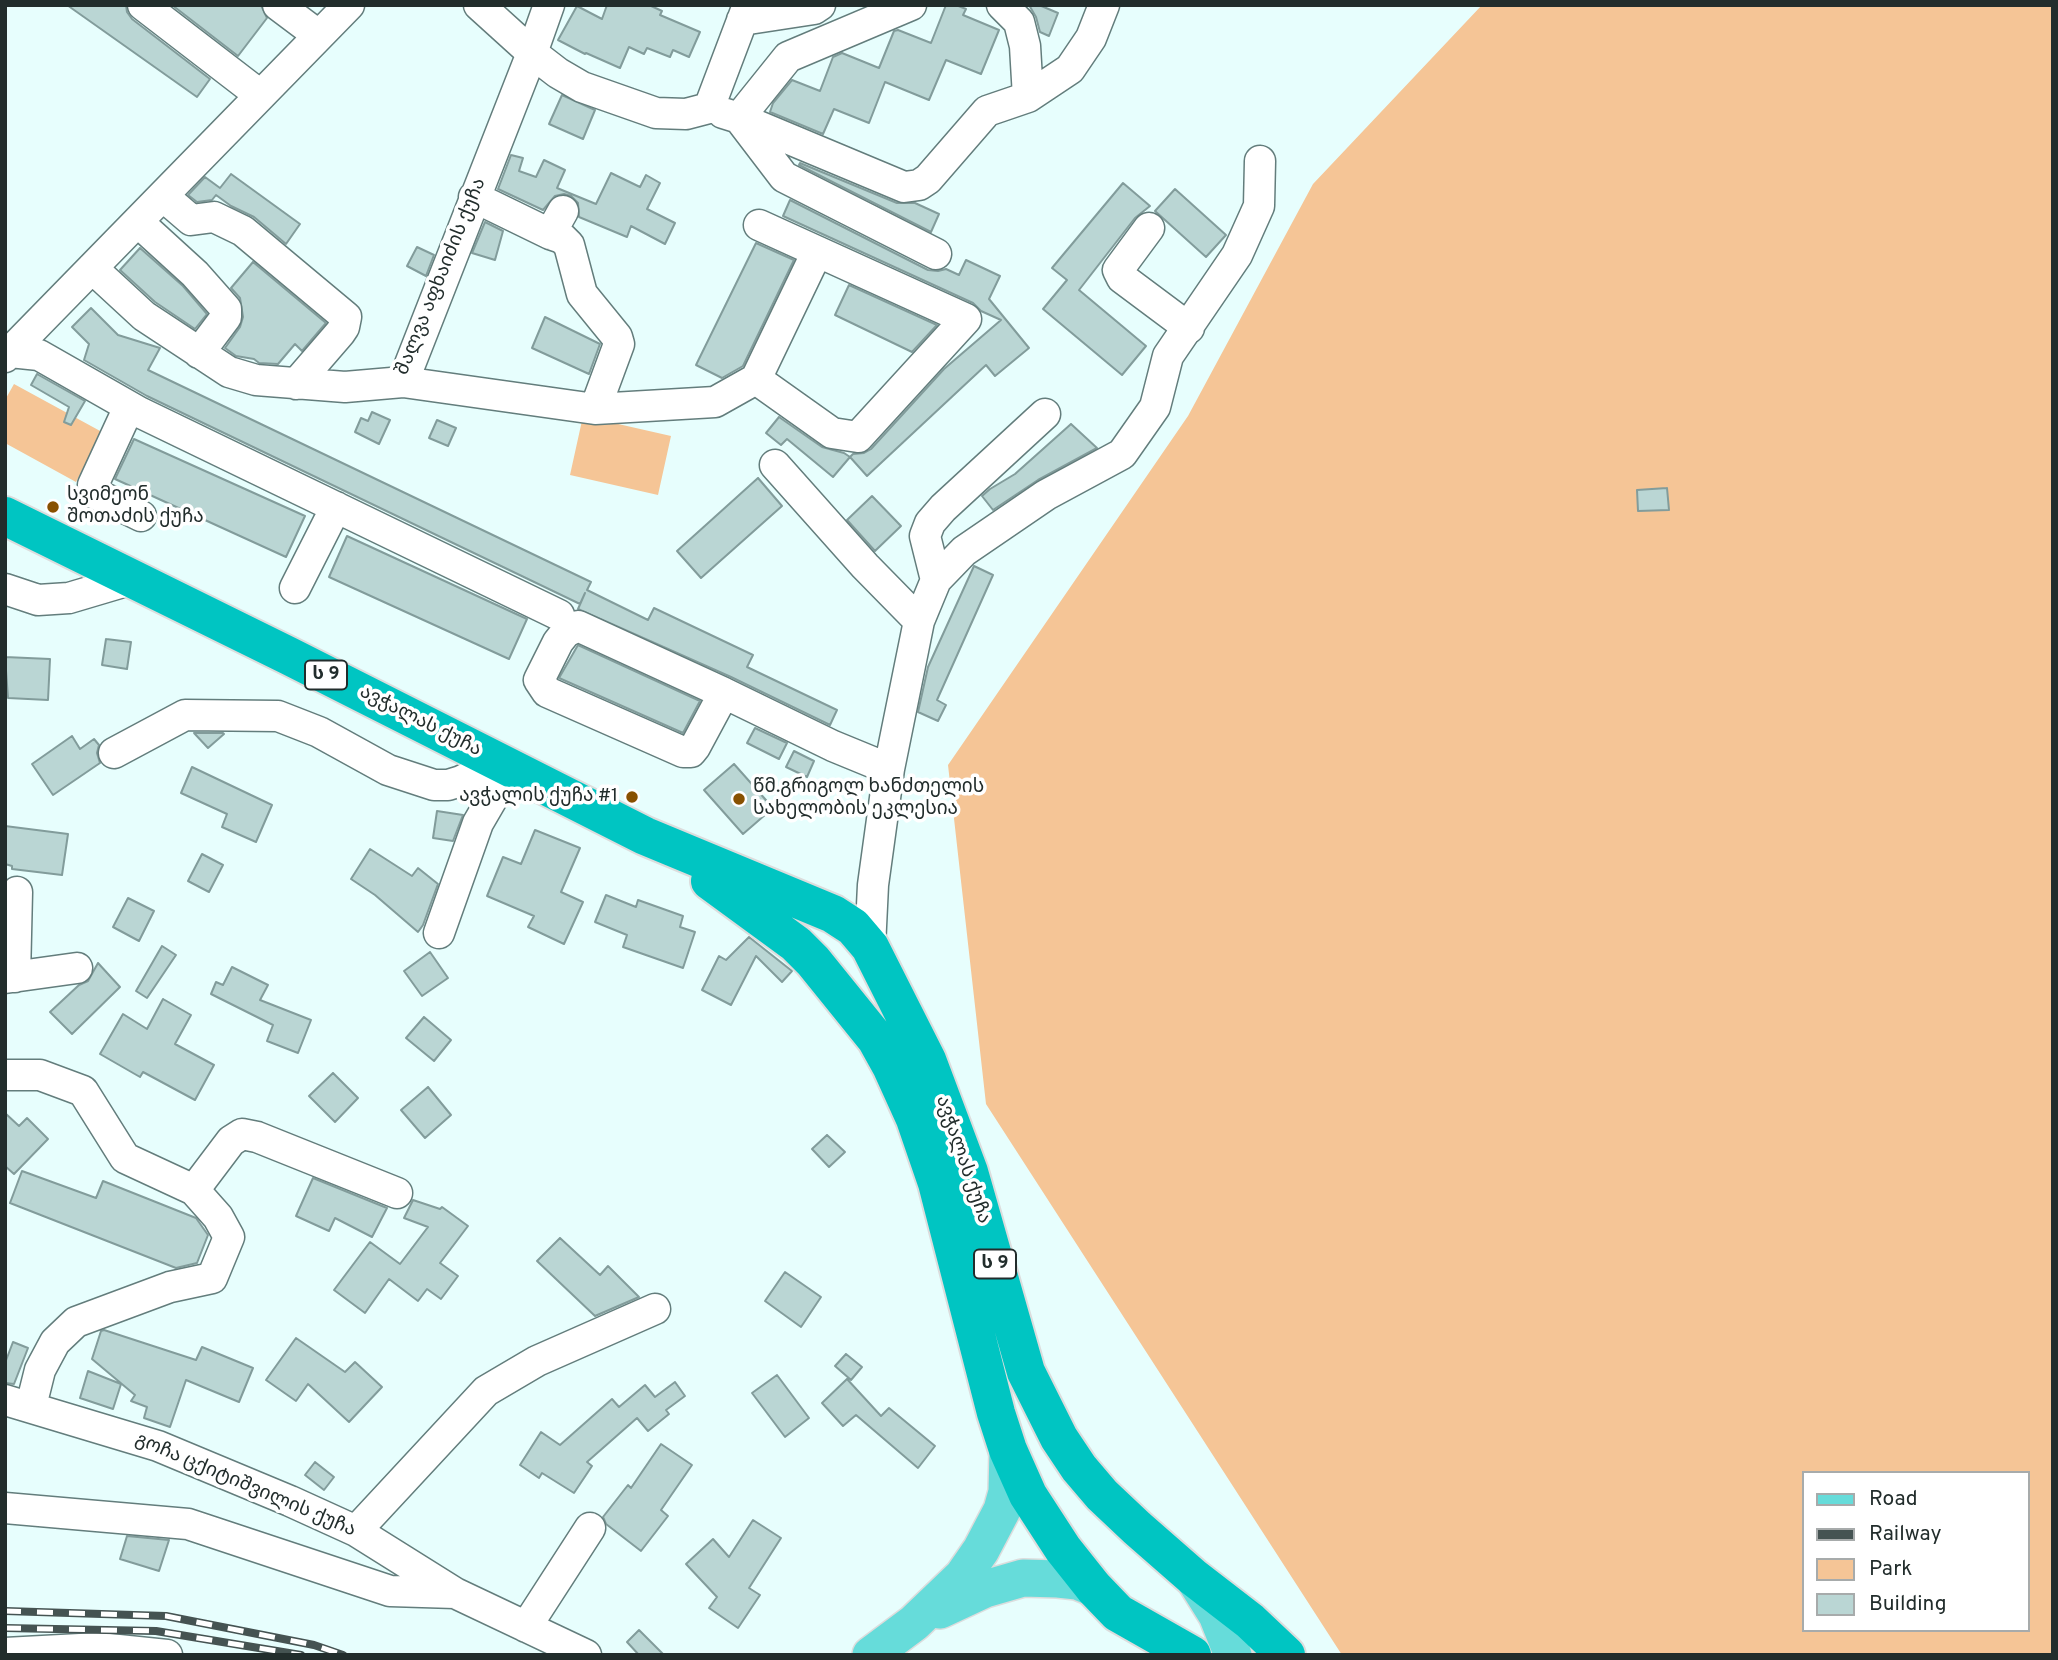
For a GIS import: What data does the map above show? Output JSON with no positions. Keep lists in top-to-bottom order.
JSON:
{
  "streets": {
    "highway": ["ს 9", "ავჭალას ქუჩა"],
    "street": ["შალვა აფხაიძის ქუჩა", "გოჩა ცქიტიშვილის ქუჩა"]
  },
  "crossings": [
    ["ს 9", "ავჭალას ქუჩა"]
  ],
  "places": ["სვიმეონ შოთაძის ქუჩა", "ავჭალის ქუჩა #1", "წმ.გრიგოლ ხანძთელის სახელობის ეკლესია"],
  "legend": [
    "Road",
    "Railway",
    "Park",
    "Building"
  ]
}
